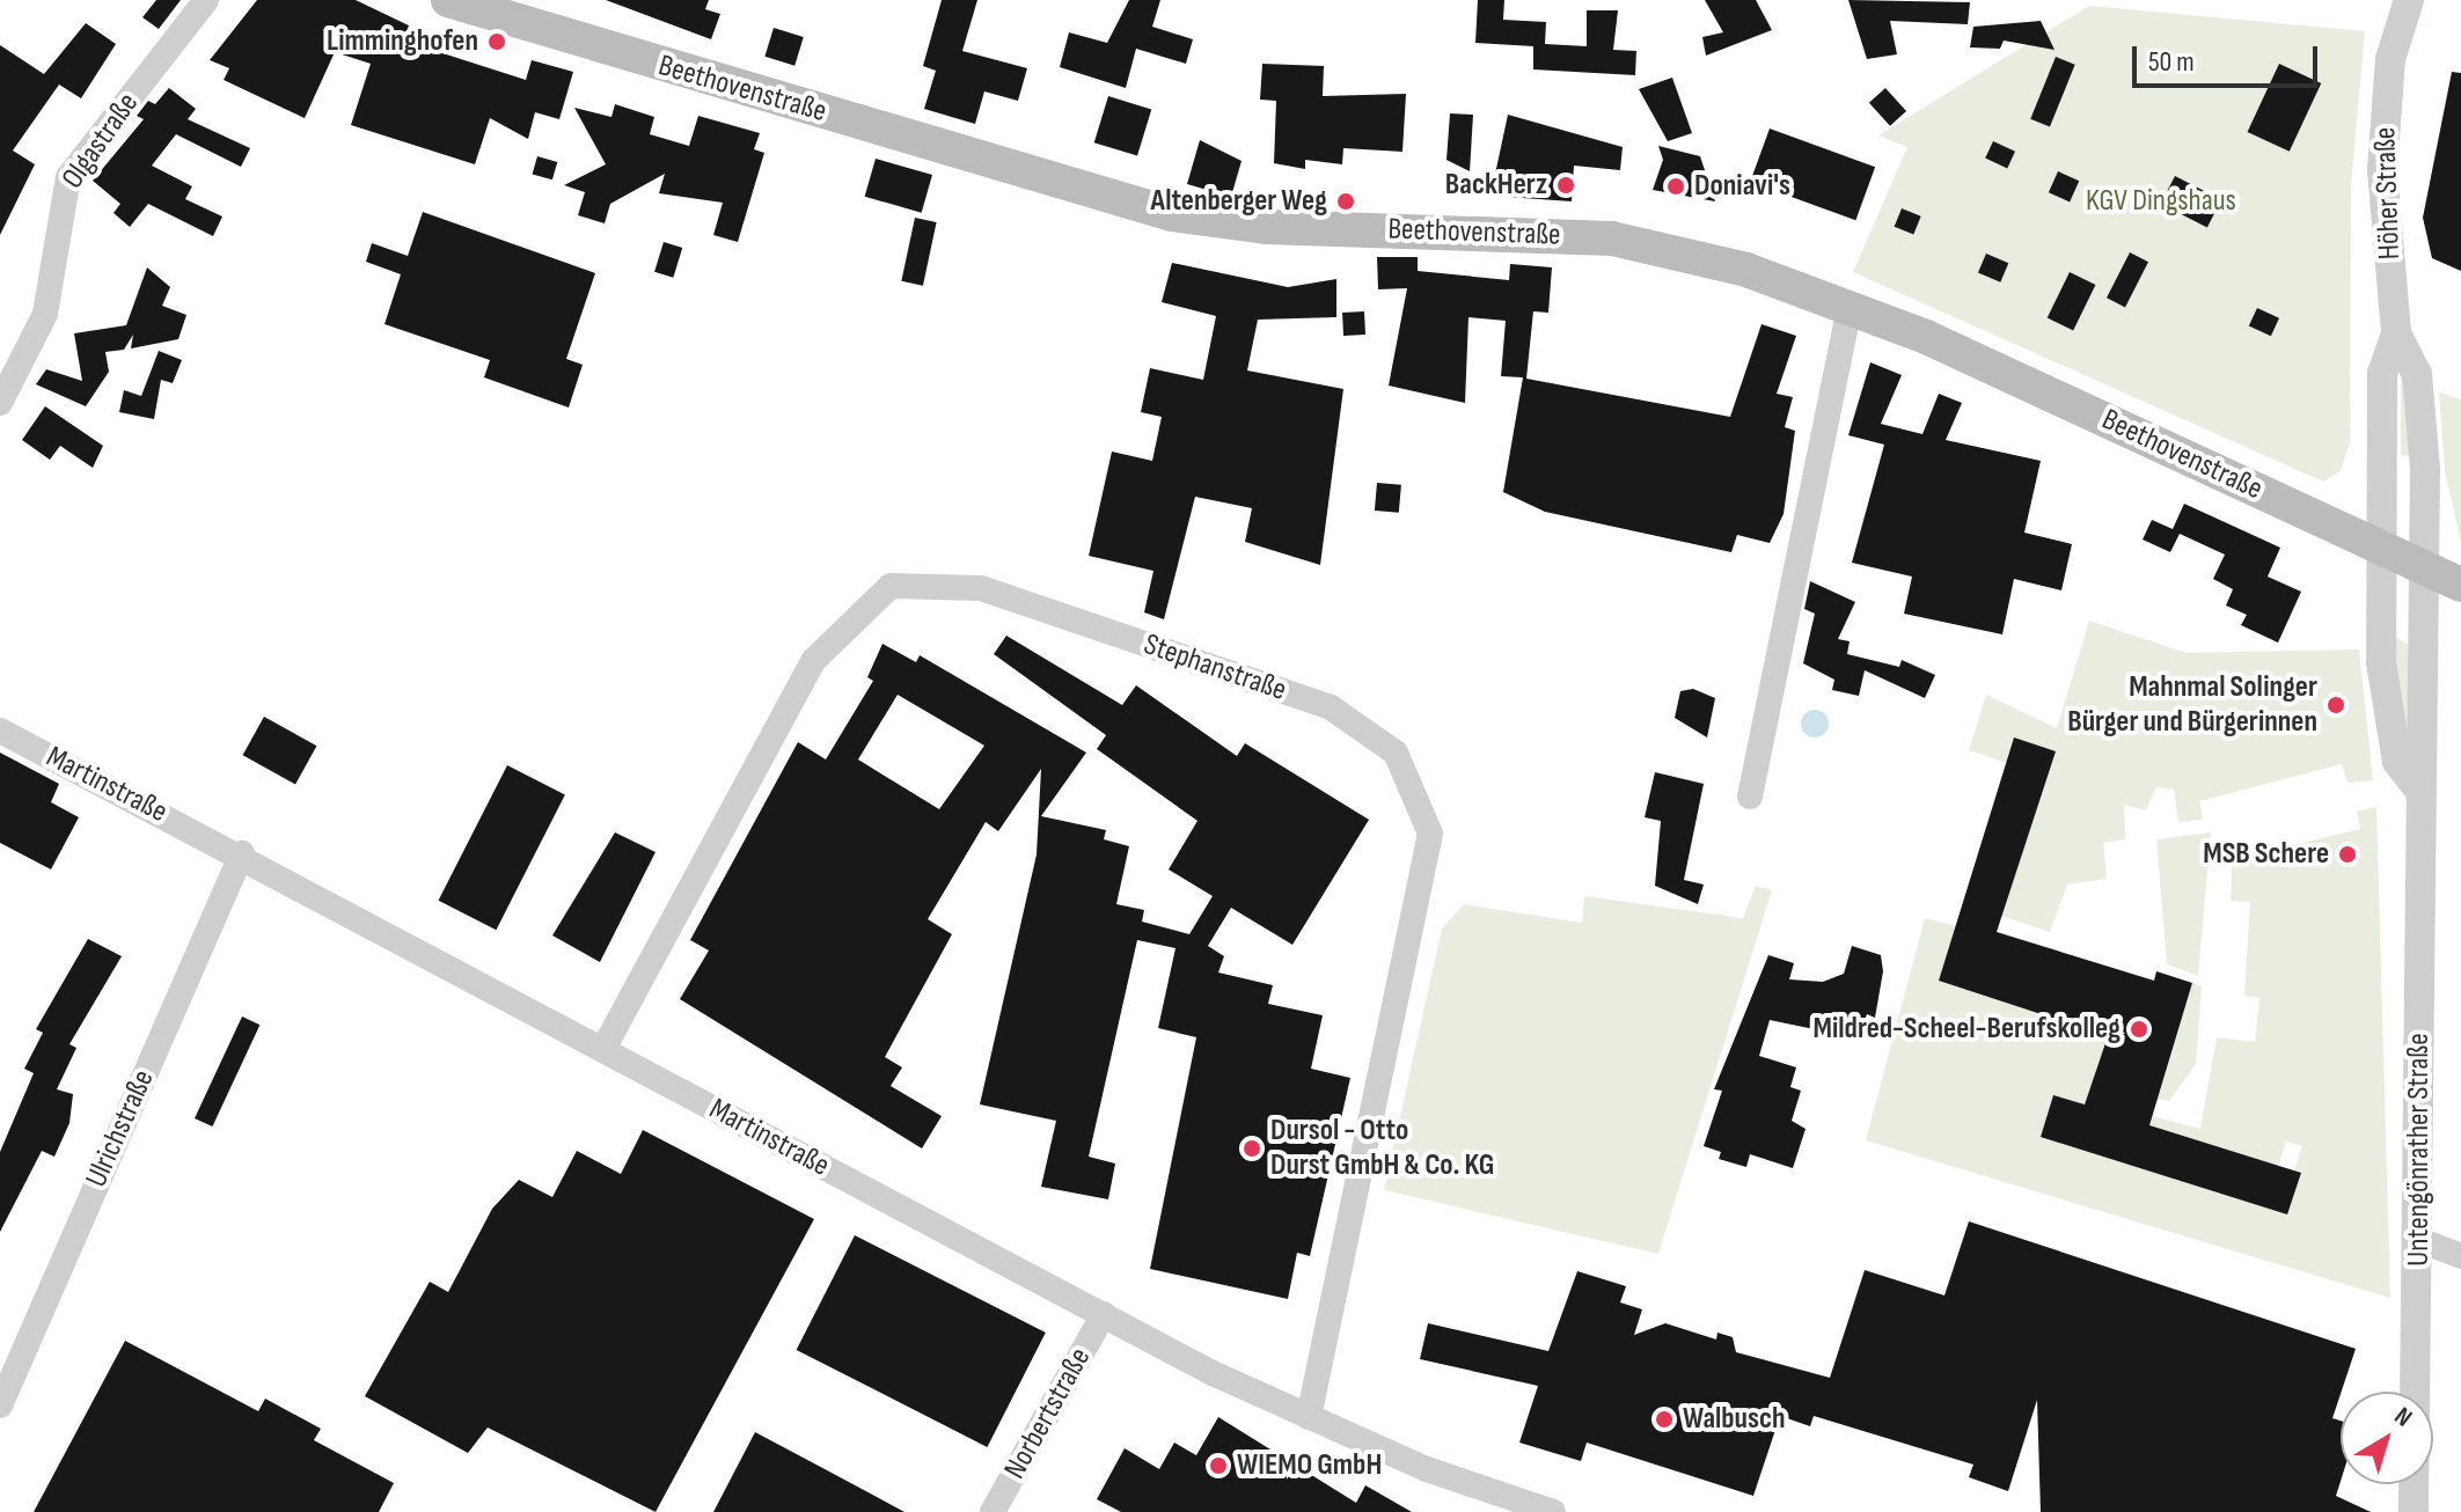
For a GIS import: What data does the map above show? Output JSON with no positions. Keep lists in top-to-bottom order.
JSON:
{
  "streets": {
    "main road": ["Beethovenstraße"],
    "street": [
      "Olgastraße",
      "Höher Straße",
      "Stephanstraße",
      "Martinstraße",
      "Ulrichstraße",
      "Untengönrather Straße",
      "Norbertstraße"
    ]
  },
  "crossings": [
    ["Beethovenstraße", "Höher Straße"],
    ["Beethovenstraße", "Untengönrather Straße"],
    ["Höher Straße", "Untengönrather Straße"],
    ["Stephanstraße", "Martinstraße"],
    ["Martinstraße", "Ulrichstraße"],
    ["Martinstraße", "Norbertstraße"]
  ],
  "parks": ["KGV Dingshaus"],
  "places": [
    "Limminghofen",
    "BackHerz",
    "Doniavi's",
    "Altenberger Weg",
    "Mahnmal Solinger Bürger und Bürgerinnen",
    "MSB Schere",
    "Mildred-Scheel-Berufskolleg",
    "Dursol - Otto Durst GmbH & Co. KG",
    "Walbusch",
    "WIEMO GmbH"
  ],
  "scale_bar": "50 m",
  "north": "top right"
}
